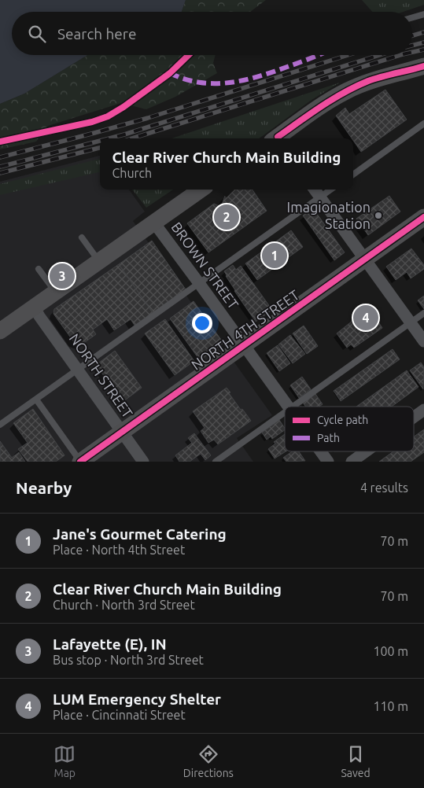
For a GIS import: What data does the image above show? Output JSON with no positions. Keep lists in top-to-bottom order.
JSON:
{
  "streets": {
    "street": ["BROWN STREET", "NORTH 4TH STREET", "NORTH STREET"]
  },
  "crossings": [
    ["BROWN STREET", "NORTH 4TH STREET"],
    ["NORTH 4TH STREET", "NORTH STREET"]
  ],
  "places": ["Imagionation Station"],
  "legend": ["Cycle path", "Path"],
  "page": {
    "search": "Search here",
    "popup": ["Clear River Church Main Building", "Church"],
    "pins": [
      "2",
      "1",
      "3",
      "4"
    ],
    "heading": ["Nearby", "4 results"],
    "list": [
      {
        "mark": "1",
        "name": "Jane's Gourmet Catering",
        "note": "Place · North 4th Street",
        "value": "70 m"
      },
      {
        "mark": "2",
        "name": "Clear River Church Main Building",
        "note": "Church · North 3rd Street",
        "value": "70 m"
      },
      {
        "mark": "3",
        "name": "Lafayette (E), IN",
        "note": "Bus stop · North 3rd Street",
        "value": "100 m"
      },
      {
        "mark": "4",
        "name": "LUM Emergency Shelter",
        "note": "Place · Cincinnati Street",
        "value": "110 m"
      }
    ],
    "nav": ["Map", "Directions", "Saved"]
  }
}
